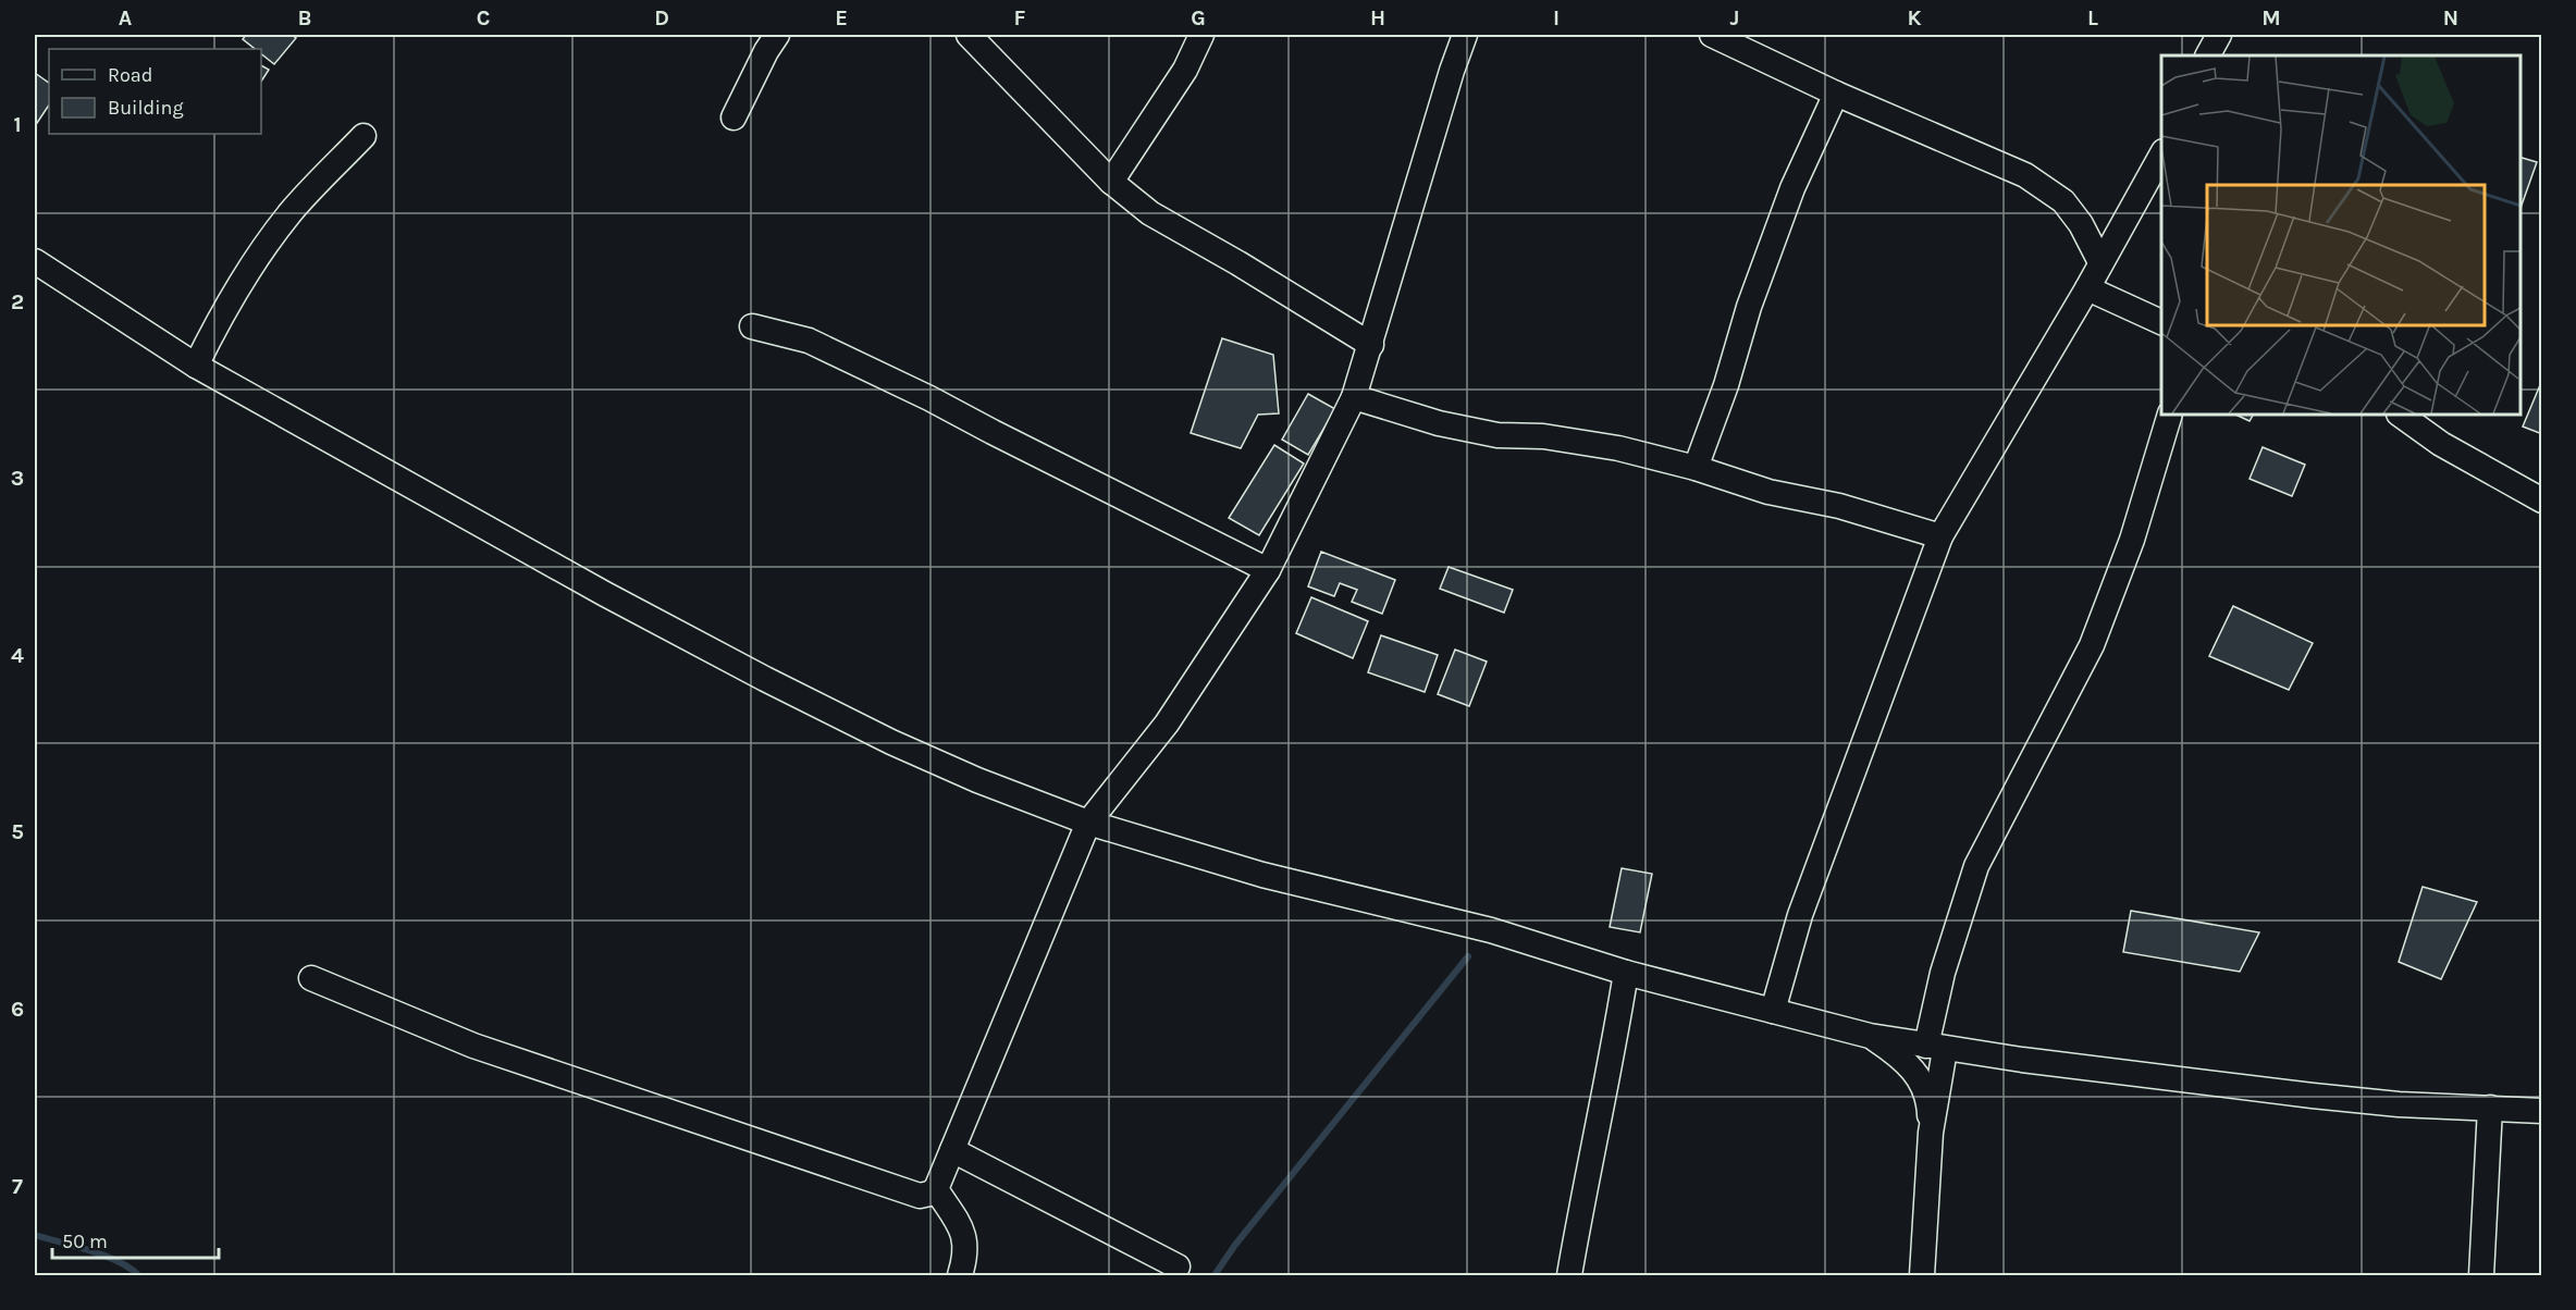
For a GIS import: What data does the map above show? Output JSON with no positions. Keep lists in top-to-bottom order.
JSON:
{
  "legend": ["Road", "Building"],
  "scale_bar": "50 m",
  "grid": {
    "columns": [
      "A",
      "B",
      "C",
      "D",
      "E",
      "F",
      "G",
      "H",
      "I",
      "J",
      "K",
      "L",
      "M",
      "N"
    ],
    "rows": [
      "1",
      "2",
      "3",
      "4",
      "5",
      "6",
      "7"
    ]
  }
}
